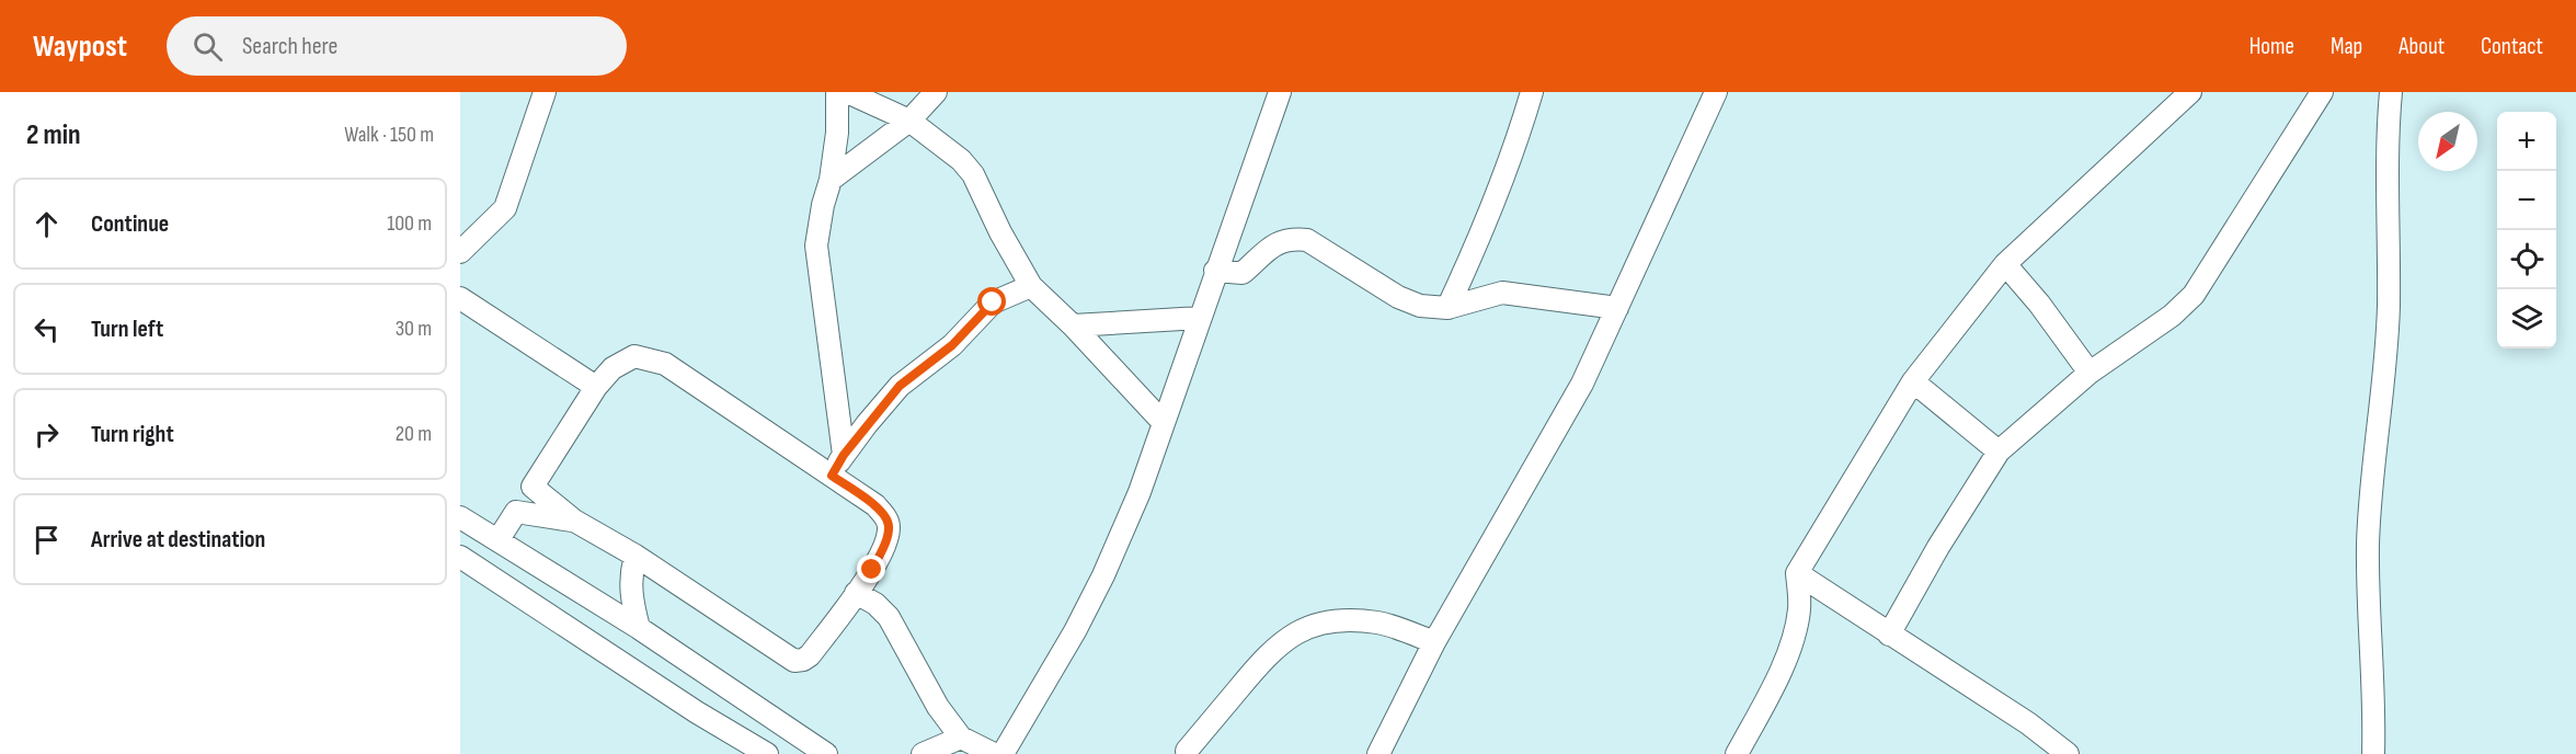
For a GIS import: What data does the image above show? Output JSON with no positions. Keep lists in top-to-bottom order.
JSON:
{
  "north": "bottom left",
  "page": {
    "header": "Waypost",
    "search": "Search here",
    "nav": [
      "Home",
      "Map",
      "About",
      "Contact"
    ],
    "heading": ["2 min", "Walk · 150 m"],
    "map_buttons": ["+", "−"],
    "list": [
      ["Continue", "100 m"],
      ["Turn left", "30 m"],
      ["Turn right", "20 m"],
      "Arrive at destination"
    ]
  }
}
